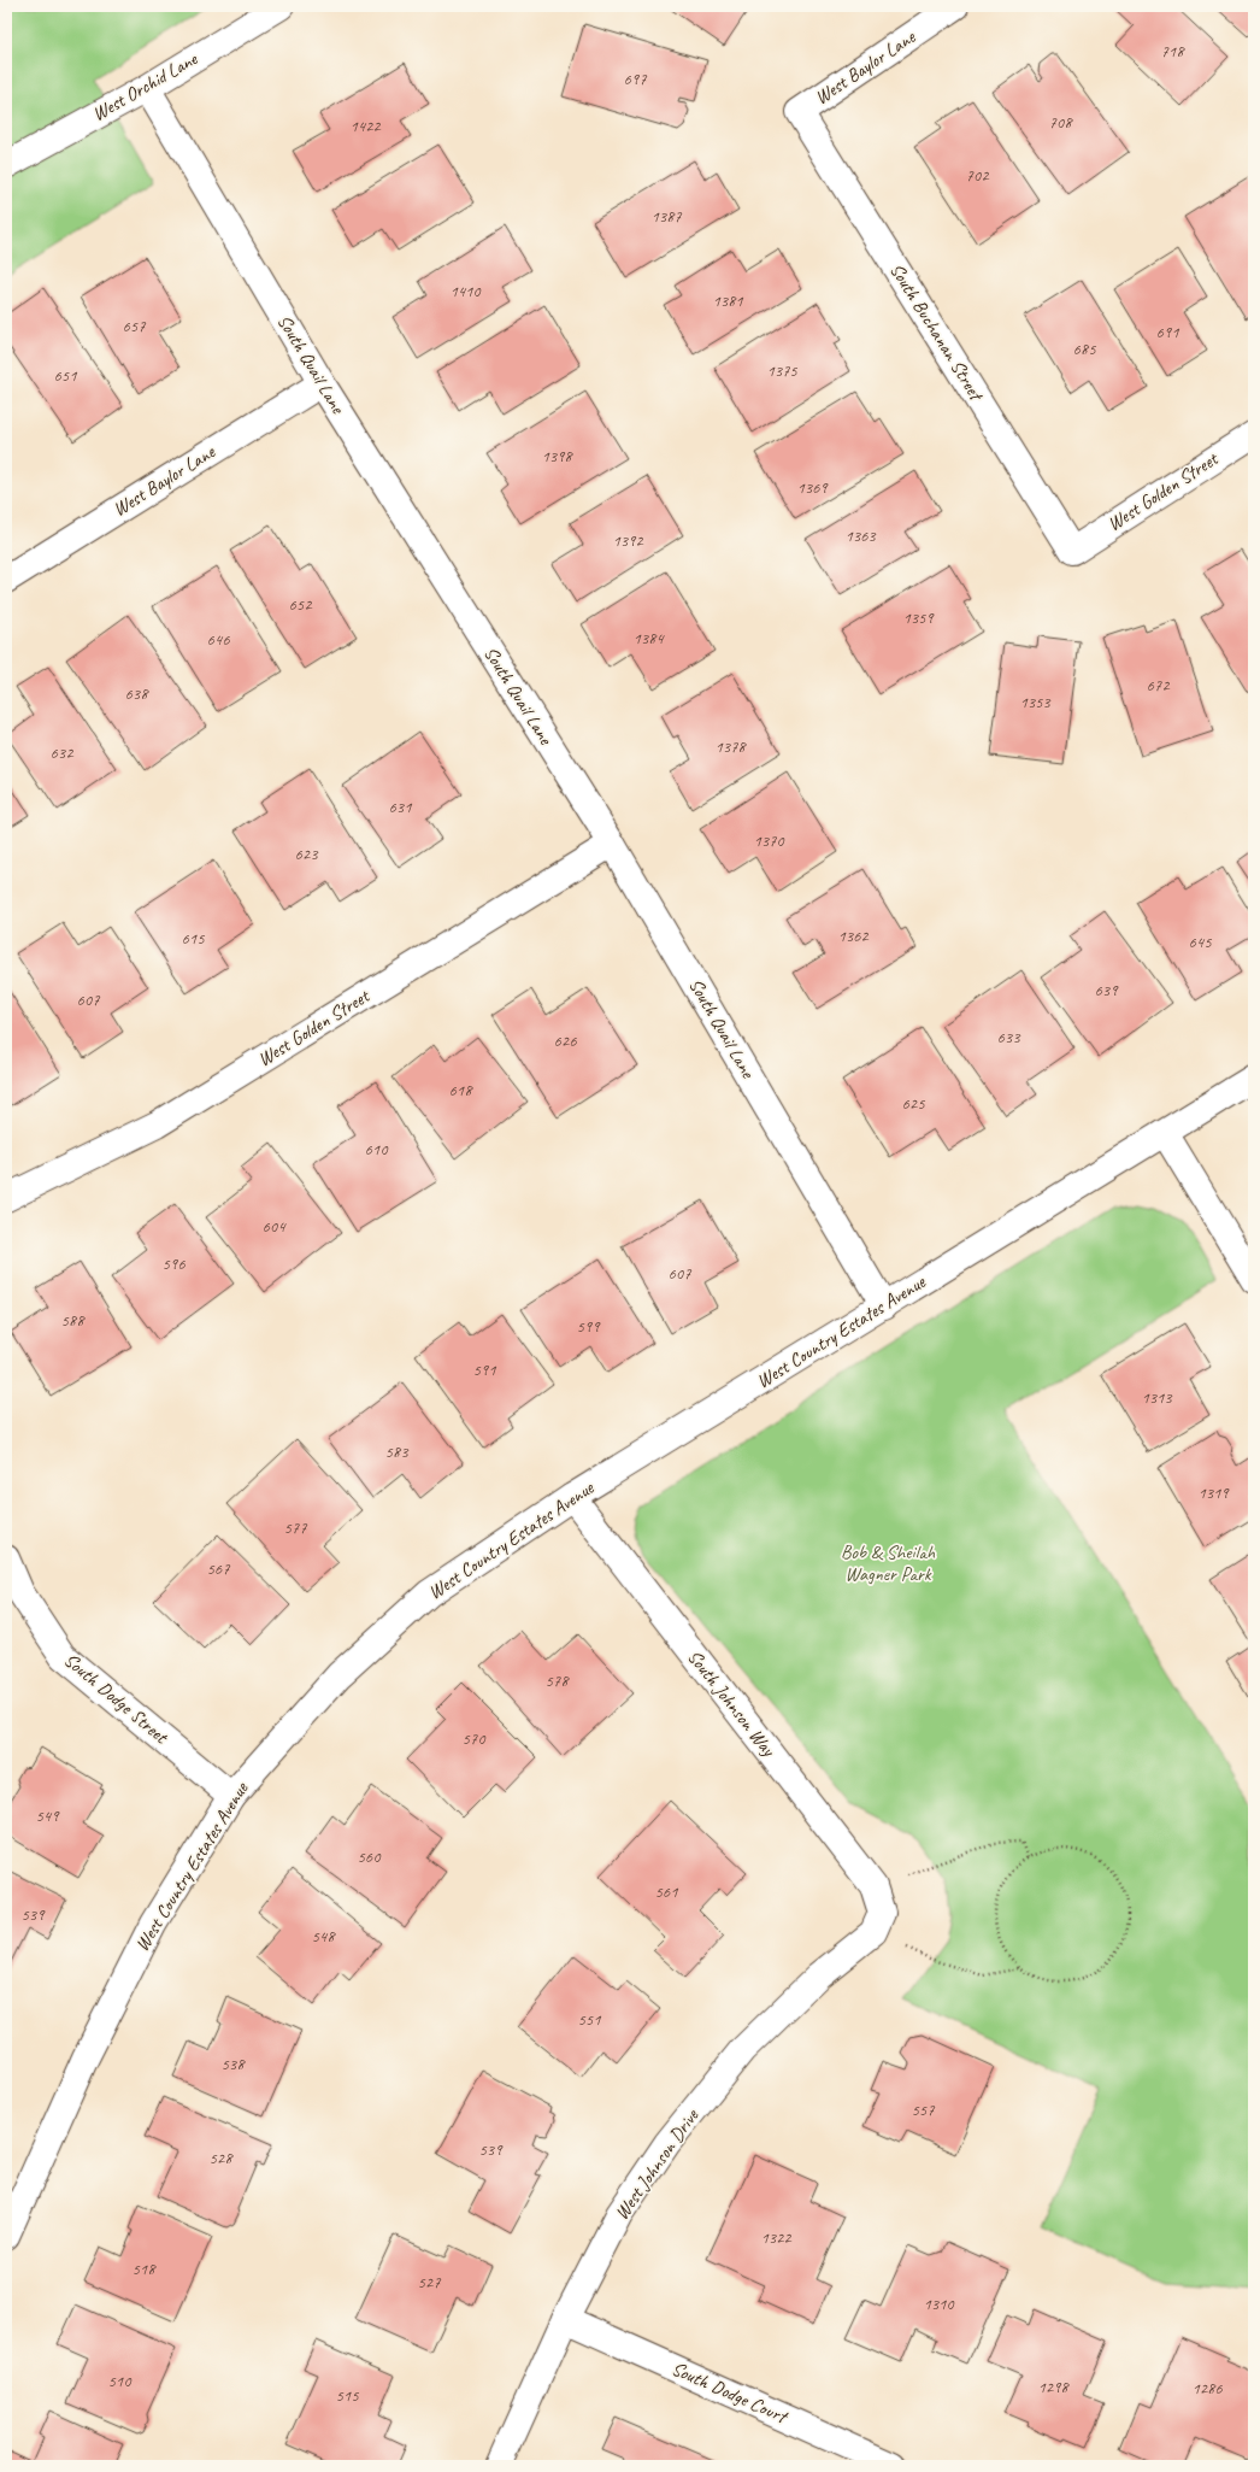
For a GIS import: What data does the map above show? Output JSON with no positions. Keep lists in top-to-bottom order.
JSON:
{
  "streets": {
    "street": [
      "West Baylor Lane",
      "West Orchid Lane",
      "South Buchanan Street",
      "South Quail Lane",
      "West Golden Street",
      "West Country Estates Avenue",
      "South Dodge Street",
      "South Johnson Way",
      "West Johnson Drive",
      "South Dodge Court"
    ]
  },
  "crossings": [
    ["West Baylor Lane", "South Buchanan Street"],
    ["West Baylor Lane", "South Quail Lane"],
    ["West Orchid Lane", "South Quail Lane"],
    ["South Buchanan Street", "West Golden Street"],
    ["South Quail Lane", "West Golden Street"],
    ["South Quail Lane", "West Country Estates Avenue"],
    ["West Country Estates Avenue", "South Dodge Street"],
    ["West Country Estates Avenue", "South Johnson Way"],
    ["South Johnson Way", "West Johnson Drive"],
    ["West Johnson Drive", "South Dodge Court"]
  ],
  "parks": ["Bob & Sheilah Wagner Park"],
  "house_numbers": [
    "718",
    "697",
    "708",
    "1422",
    "702",
    "1387",
    "1410",
    "1381",
    "657",
    "691",
    "685",
    "1375",
    "651",
    "1398",
    "1369",
    "1363",
    "1392",
    "652",
    "1359",
    "1384",
    "646",
    "672",
    "638",
    "1353",
    "1378",
    "632",
    "631",
    "1370",
    "623",
    "1362",
    "615",
    "645",
    "639",
    "607",
    "633",
    "626",
    "618",
    "625",
    "610",
    "604",
    "596",
    "607",
    "588",
    "599",
    "591",
    "1313",
    "583",
    "1319",
    "577",
    "567",
    "578",
    "570",
    "549",
    "560",
    "561",
    "539",
    "548",
    "551",
    "538",
    "557",
    "539",
    "528",
    "1322",
    "518",
    "527",
    "1310",
    "510",
    "1298",
    "1286",
    "515"
  ]
}
